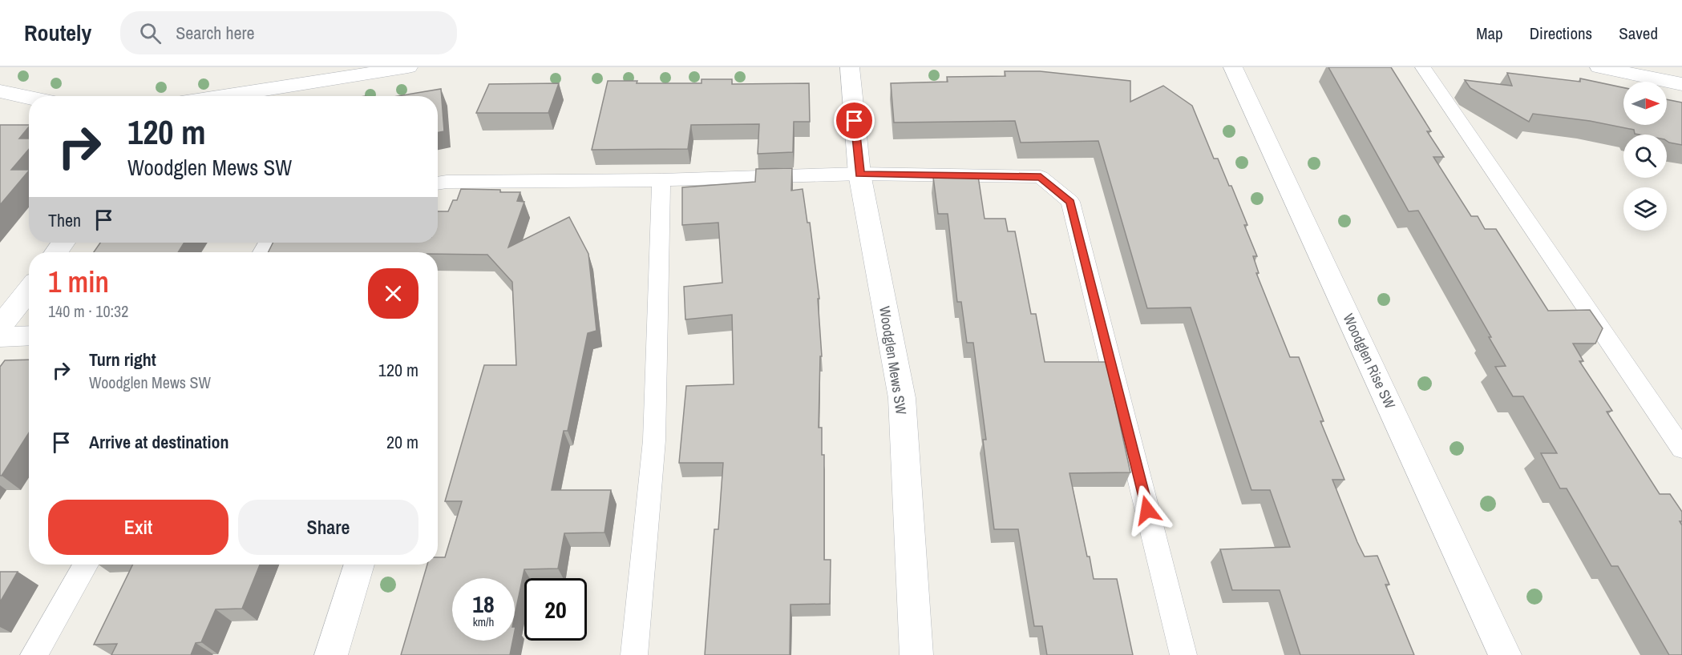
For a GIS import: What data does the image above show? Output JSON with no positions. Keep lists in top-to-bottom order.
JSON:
{
  "streets": {
    "street": ["Woodglen Mews SW", "Woodglen Rise SW"]
  },
  "north": "right",
  "page": {
    "header": "Routely",
    "search": "Search here",
    "nav": ["Map", "Directions", "Saved"],
    "turn": ["120 m", "Woodglen Mews SW"],
    "then": "Then",
    "heading": ["1 min", "140 m · 10:32"],
    "list": [
      {
        "name": "Turn right",
        "note": "Woodglen Mews SW",
        "value": "120 m"
      },
      {
        "name": "Arrive at destination",
        "value": "20 m"
      }
    ],
    "buttons": ["Exit", "Share"],
    "speed": "18 km/h",
    "limit": "20"
  }
}
